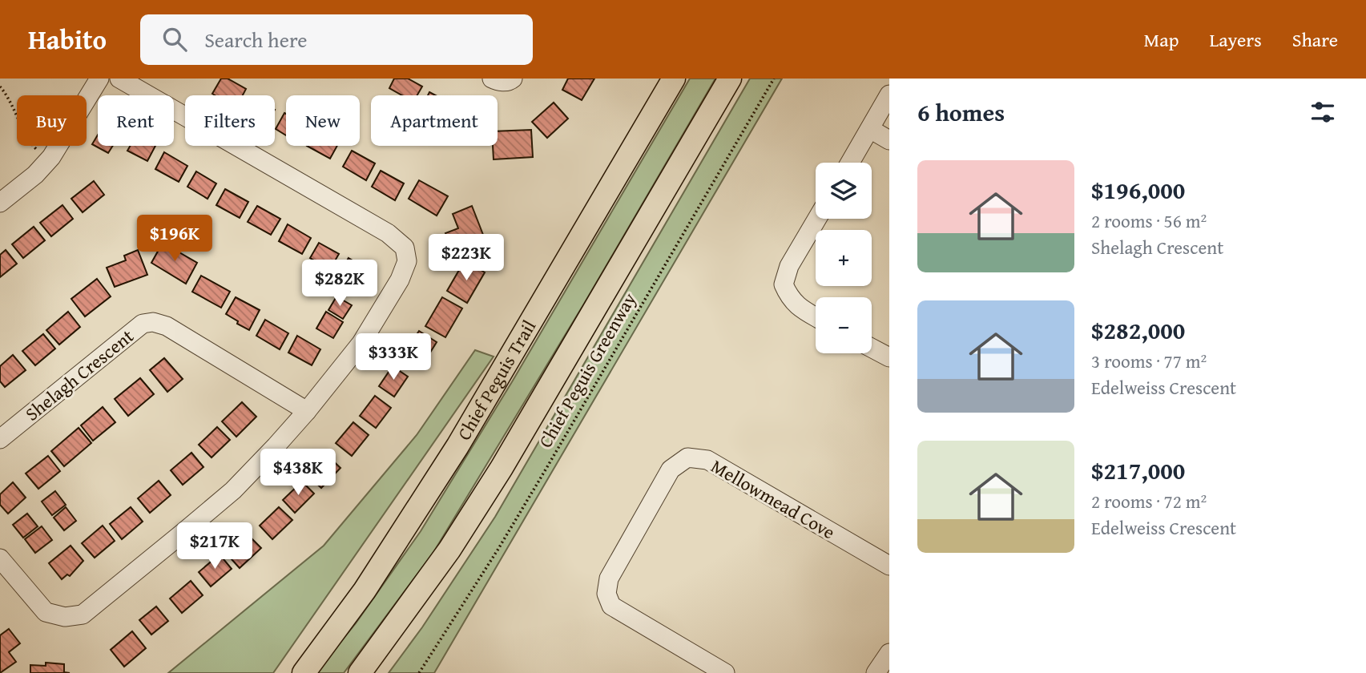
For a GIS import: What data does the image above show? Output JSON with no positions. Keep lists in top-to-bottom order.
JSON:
{
  "streets": {
    "main road": ["Chief Peguis Trail"],
    "street": ["Shelagh Crescent", "Mellowmead Cove"],
    "path": ["Chief Peguis Greenway"]
  },
  "page": {
    "header": "Habito",
    "search": "Search here",
    "nav": ["Map", "Layers", "Share"],
    "heading": "6 homes",
    "chip": [
      "Buy",
      "Rent",
      "Filters",
      "New",
      "Apartment"
    ],
    "list": [
      {
        "name": "$196,000",
        "note": "2 rooms · 56 m² · Shelagh Crescent"
      },
      {
        "name": "$282,000",
        "note": "3 rooms · 77 m² · Edelweiss Crescent"
      },
      {
        "name": "$217,000",
        "note": "2 rooms · 72 m² · Edelweiss Crescent"
      }
    ],
    "map_buttons": ["+", "−"],
    "price": [
      "$196K",
      "$223K",
      "$282K",
      "$333K",
      "$438K",
      "$217K"
    ]
  }
}
